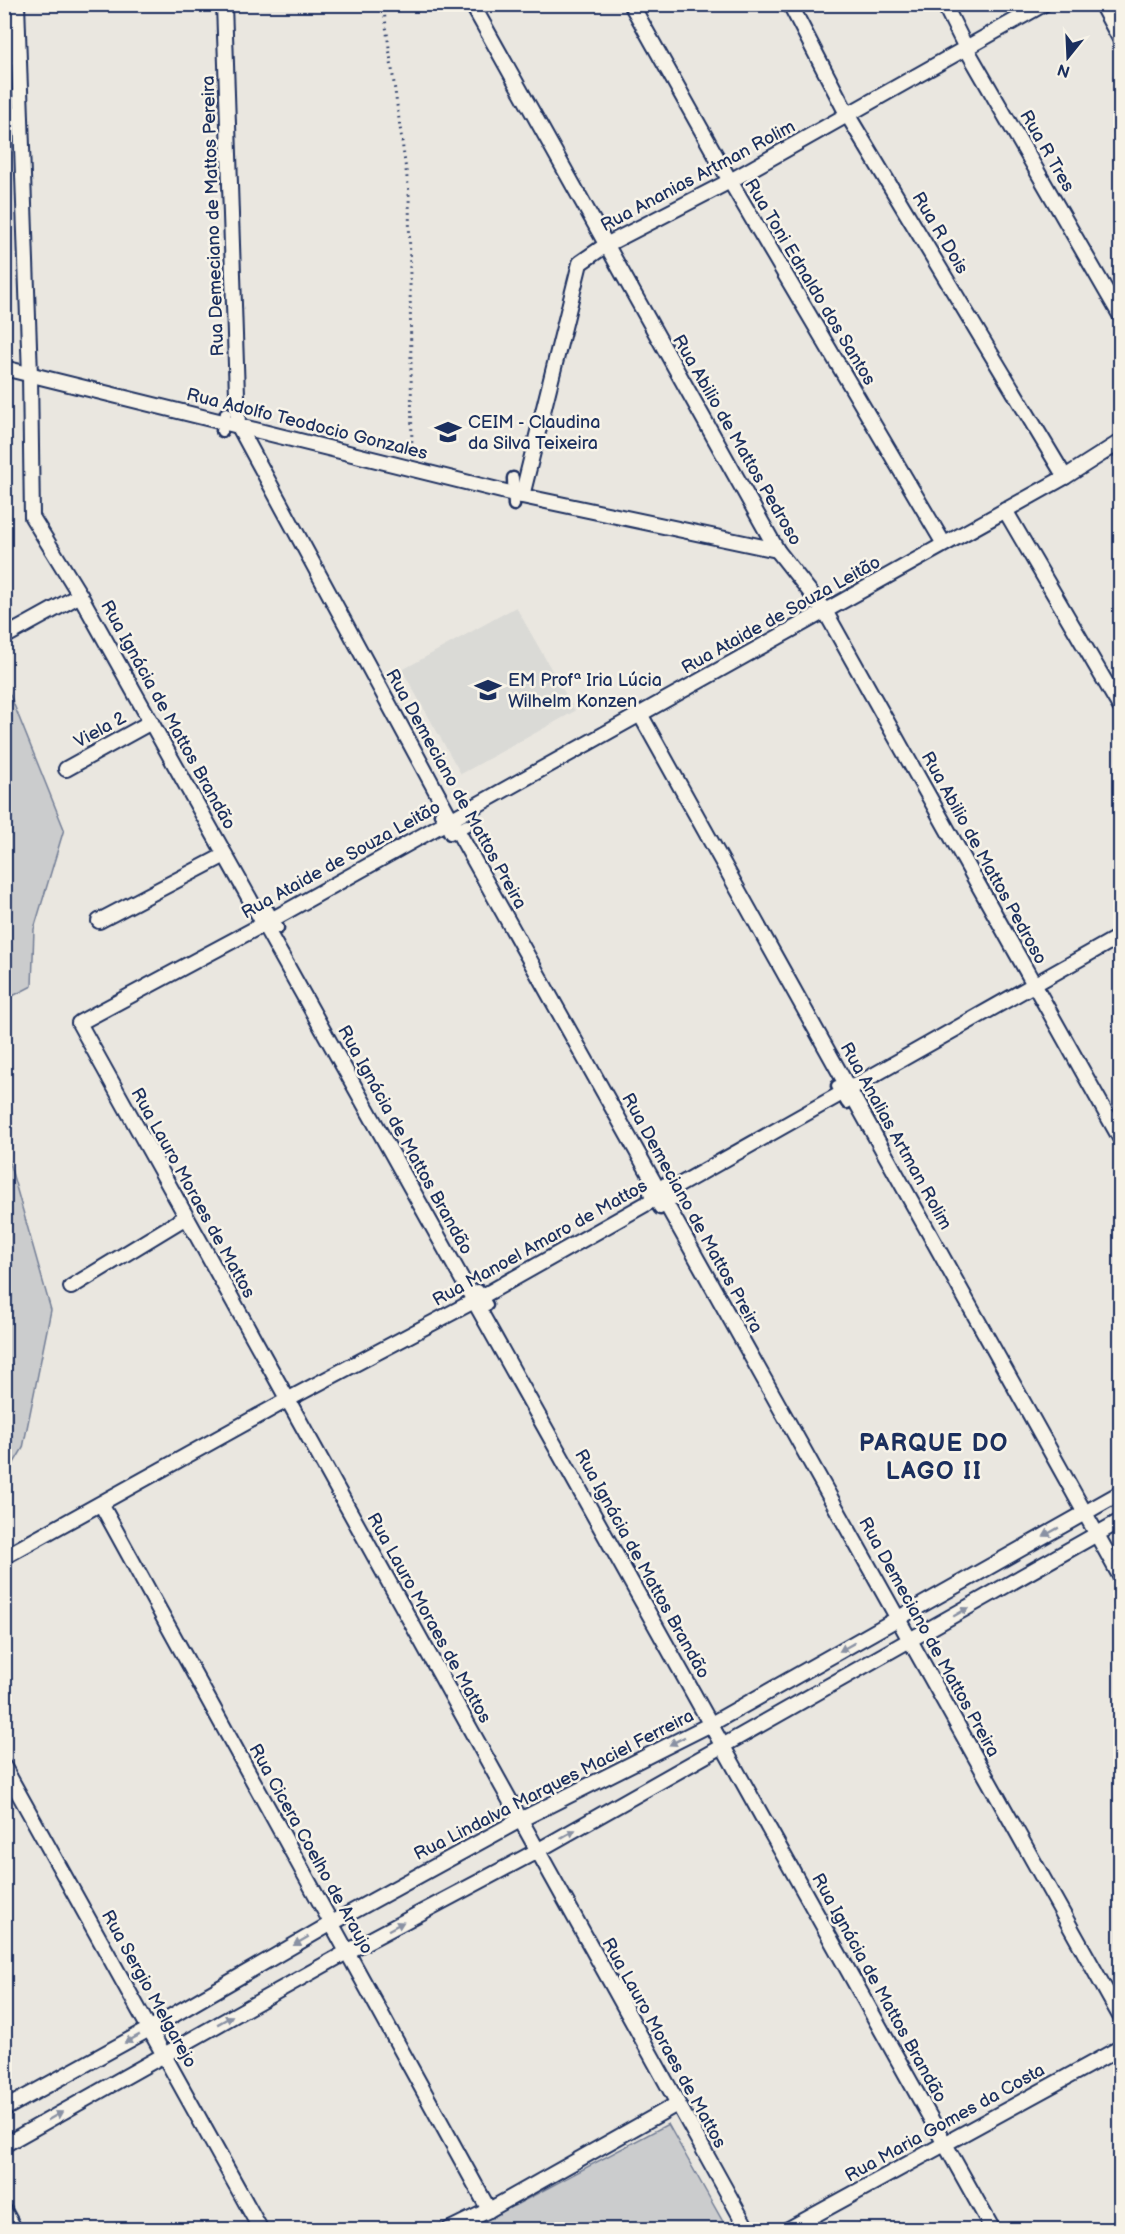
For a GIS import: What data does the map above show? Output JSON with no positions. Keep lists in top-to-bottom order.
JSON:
{
  "streets": {
    "street": [
      "Rua R Tres",
      "Rua Ananias Artman Rolim",
      "Rua Demeciano de Mattos Pereira",
      "Rua R Dois",
      "Rua Toni Ednaldo dos Santos",
      "Rua Adolfo Teodocio Gonzales",
      "Rua Abilio de Mattos Pedroso",
      "Rua Ataide de Souza Leitão",
      "Rua Ignácia de Mattos Brandão",
      "Viela 2",
      "Rua Demeciano de Mattos Preira",
      "Rua Analias Artman Rolim",
      "Rua Lauro Moraes de Mattos",
      "Rua Manoel Amaro de Mattos",
      "Rua Lindalva Marques Maciel Ferreira",
      "Rua Cicera Coelho de Araujo",
      "Rua Sergio Melgarejo",
      "Rua Maria Gomes da Costa"
    ]
  },
  "crossings": [
    ["Rua R Tres", "Rua Ananias Artman Rolim"],
    ["Rua Ananias Artman Rolim", "Rua R Dois"],
    ["Rua Ananias Artman Rolim", "Rua Toni Ednaldo dos Santos"],
    ["Rua Ananias Artman Rolim", "Rua Adolfo Teodocio Gonzales"],
    ["Rua Ananias Artman Rolim", "Rua Abilio de Mattos Pedroso"],
    ["Rua Demeciano de Mattos Pereira", "Rua Adolfo Teodocio Gonzales"],
    ["Rua Demeciano de Mattos Pereira", "Rua Demeciano de Mattos Preira"],
    ["Rua R Dois", "Rua Ataide de Souza Leitão"],
    ["Rua Toni Ednaldo dos Santos", "Rua Ataide de Souza Leitão"],
    ["Rua Adolfo Teodocio Gonzales", "Rua Abilio de Mattos Pedroso"],
    ["Rua Adolfo Teodocio Gonzales", "Rua Ignácia de Mattos Brandão"],
    ["Rua Adolfo Teodocio Gonzales", "Rua Demeciano de Mattos Preira"],
    ["Rua Abilio de Mattos Pedroso", "Rua Ataide de Souza Leitão"],
    ["Rua Abilio de Mattos Pedroso", "Rua Manoel Amaro de Mattos"],
    ["Rua Ataide de Souza Leitão", "Rua Ignácia de Mattos Brandão"],
    ["Rua Ataide de Souza Leitão", "Rua Demeciano de Mattos Preira"],
    ["Rua Ataide de Souza Leitão", "Rua Analias Artman Rolim"],
    ["Rua Ataide de Souza Leitão", "Rua Lauro Moraes de Mattos"],
    ["Rua Ignácia de Mattos Brandão", "Viela 2"],
    ["Rua Ignácia de Mattos Brandão", "Rua Manoel Amaro de Mattos"],
    ["Rua Ignácia de Mattos Brandão", "Rua Lindalva Marques Maciel Ferreira"],
    ["Rua Ignácia de Mattos Brandão", "Rua Maria Gomes da Costa"],
    ["Rua Demeciano de Mattos Preira", "Rua Manoel Amaro de Mattos"],
    ["Rua Demeciano de Mattos Preira", "Rua Lindalva Marques Maciel Ferreira"],
    ["Rua Analias Artman Rolim", "Rua Manoel Amaro de Mattos"],
    ["Rua Analias Artman Rolim", "Rua Lindalva Marques Maciel Ferreira"],
    ["Rua Lauro Moraes de Mattos", "Rua Manoel Amaro de Mattos"],
    ["Rua Lauro Moraes de Mattos", "Rua Lindalva Marques Maciel Ferreira"],
    ["Rua Manoel Amaro de Mattos", "Rua Cicera Coelho de Araujo"],
    ["Rua Lindalva Marques Maciel Ferreira", "Rua Cicera Coelho de Araujo"],
    ["Rua Lindalva Marques Maciel Ferreira", "Rua Sergio Melgarejo"]
  ],
  "districts": ["PARQUE DO LAGO II"],
  "places": {
    "school or university": ["CEIM - Claudina da Silva Teixeira", "EM Profª Iria Lúcia Wilhelm Konzen"]
  },
  "north": "bottom"
}
